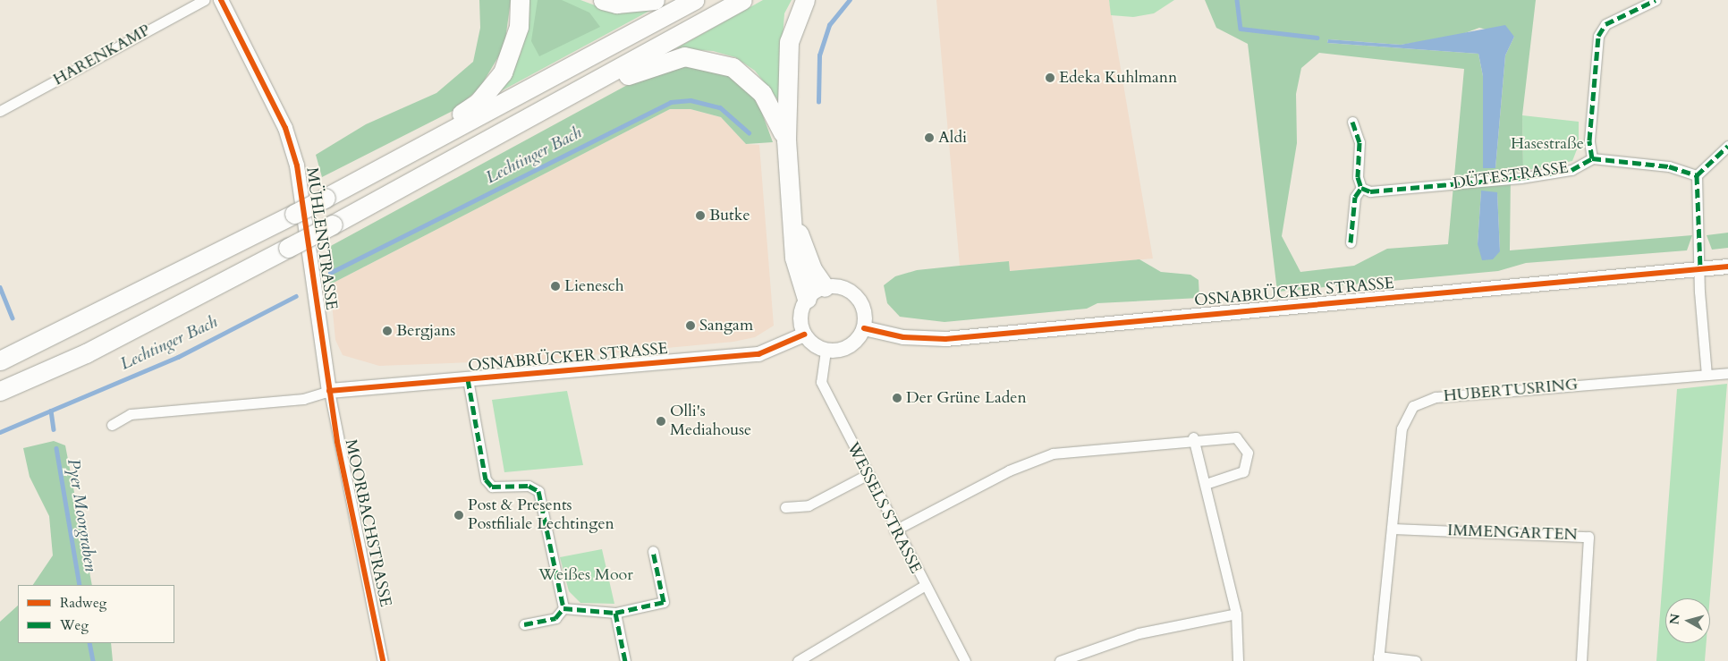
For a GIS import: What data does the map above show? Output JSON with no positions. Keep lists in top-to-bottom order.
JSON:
{
  "streets": {
    "street": [
      "HARENKAMP",
      "DÜTESTRASSE",
      "MÜHLENSTRASSE",
      "OSNABRÜCKER STRASSE",
      "HUBERTUSRING",
      "WESSELS STRASSE",
      "MOORBACHSTRASSE",
      "IMMENGARTEN"
    ]
  },
  "crossings": [
    ["MÜHLENSTRASSE", "OSNABRÜCKER STRASSE"],
    ["MÜHLENSTRASSE", "MOORBACHSTRASSE"],
    ["OSNABRÜCKER STRASSE", "WESSELS STRASSE"],
    ["OSNABRÜCKER STRASSE", "MOORBACHSTRASSE"],
    ["HUBERTUSRING", "IMMENGARTEN"]
  ],
  "water": ["Lechtinger Bach", "Pyer Moorgraben"],
  "parks": ["Hasestraße", "Weißes Moor"],
  "places": [
    "Edeka Kuhlmann",
    "Aldi",
    "Butke",
    "Lienesch",
    "Sangam",
    "Bergjans",
    "Der Grüne Laden",
    "Olli's Mediahouse",
    "Post & Presents Postfiliale Lechtingen"
  ],
  "legend": ["Radweg", "Weg"],
  "north": "left"
}
